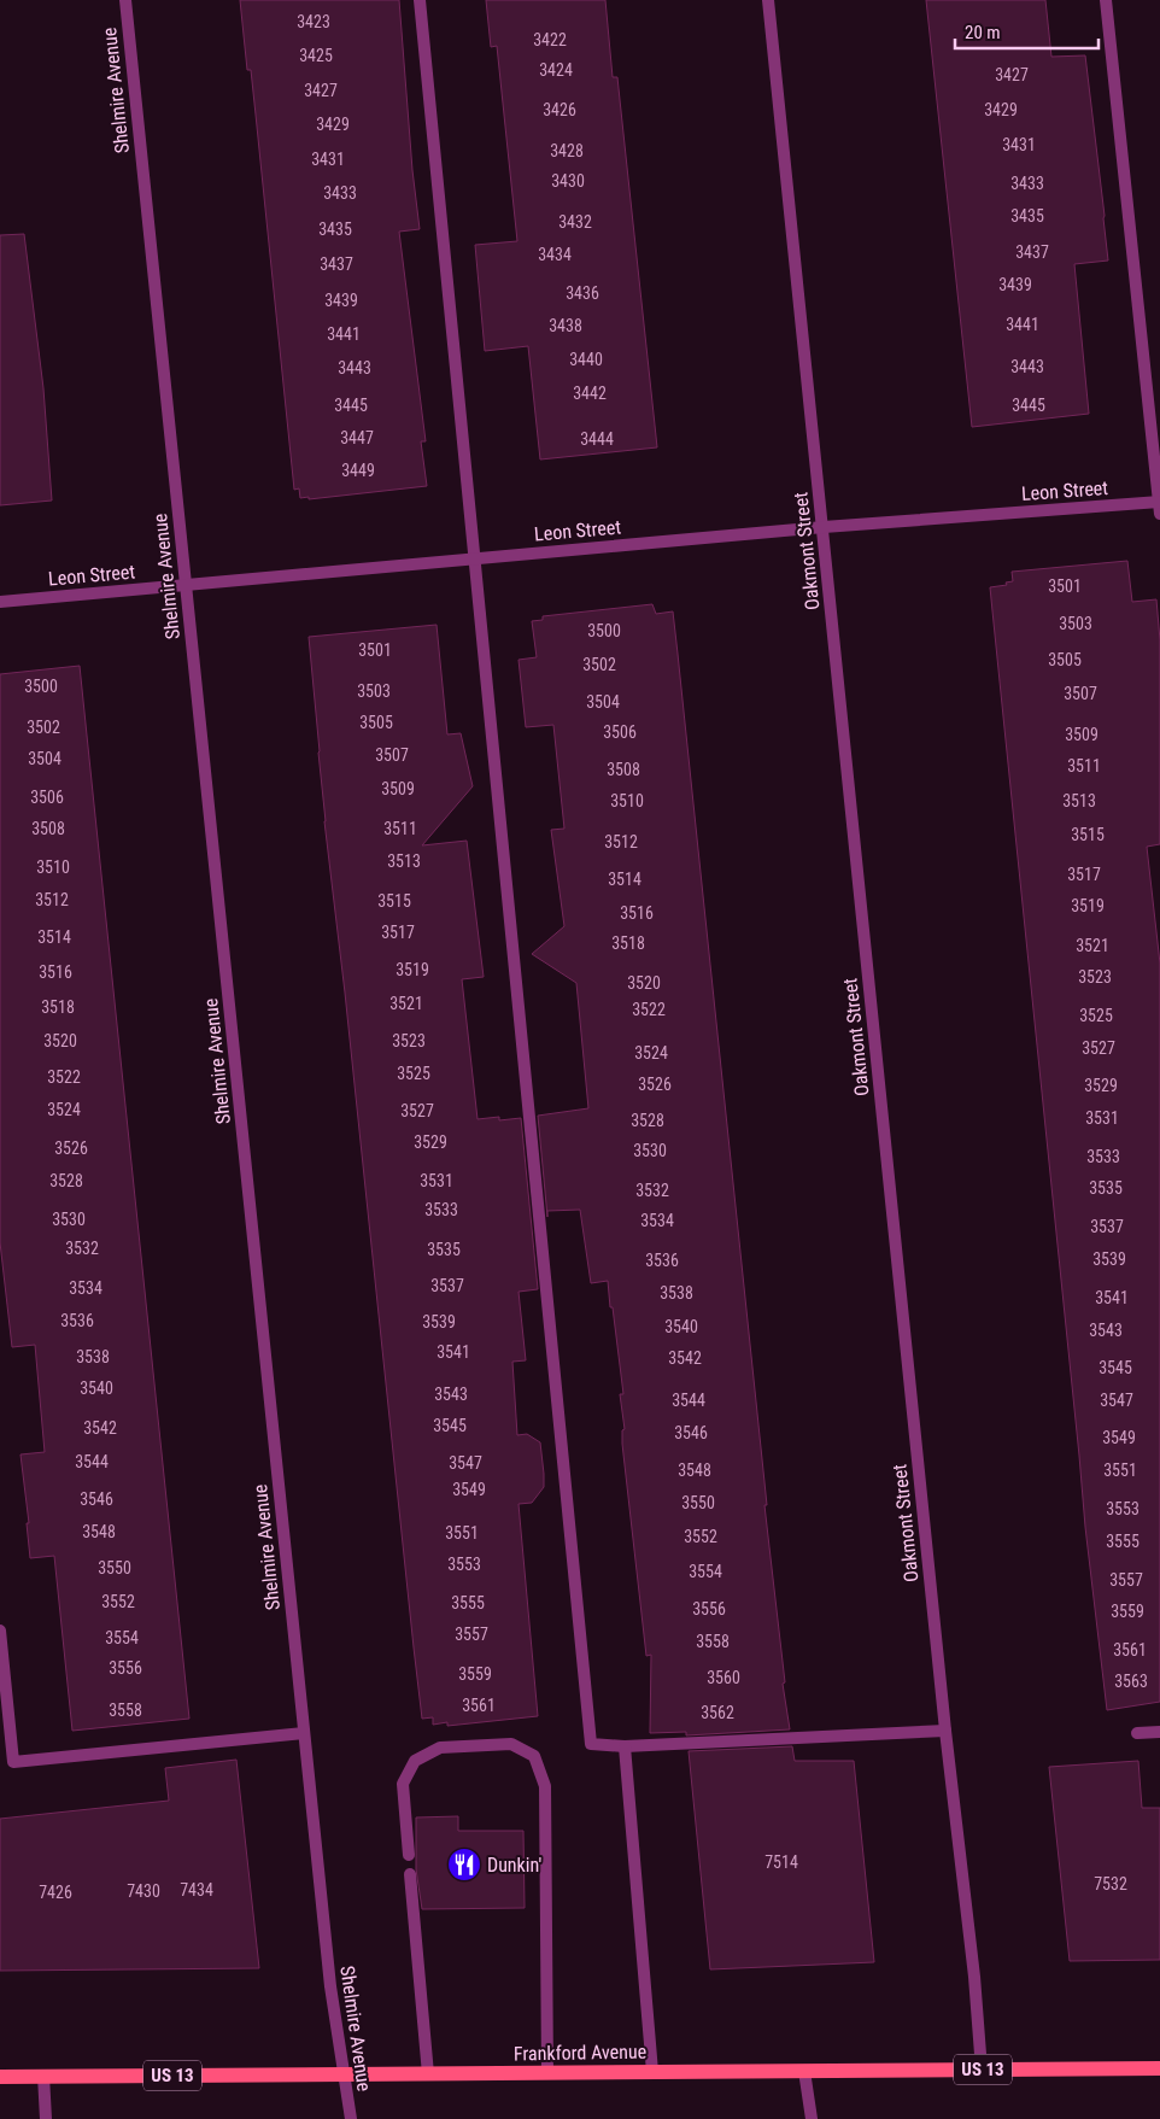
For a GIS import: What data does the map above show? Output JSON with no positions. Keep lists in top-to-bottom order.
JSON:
{
  "streets": {
    "main road": ["Frankford Avenue", "US 13"],
    "street": ["Shelmire Avenue", "Leon Street", "Oakmont Street"]
  },
  "crossings": [
    ["Shelmire Avenue", "Leon Street"],
    ["Shelmire Avenue", "Frankford Avenue"],
    ["Leon Street", "Oakmont Street"],
    ["Oakmont Street", "Frankford Avenue"]
  ],
  "places": {
    "restaurant": ["Dunkin'"]
  },
  "house_numbers": [
    "3423",
    "3422",
    "3425",
    "3424",
    "3427",
    "3427",
    "3426",
    "3429",
    "3429",
    "3431",
    "3428",
    "3431",
    "3430",
    "3433",
    "3433",
    "3435",
    "3432",
    "3435",
    "3437",
    "3434",
    "3437",
    "3439",
    "3436",
    "3439",
    "3441",
    "3438",
    "3441",
    "3440",
    "3443",
    "3443",
    "3442",
    "3445",
    "3445",
    "3447",
    "3444",
    "3449",
    "3501",
    "3503",
    "3500",
    "3501",
    "3505",
    "3502",
    "3500",
    "3503",
    "3507",
    "3504",
    "3505",
    "3502",
    "3506",
    "3509",
    "3507",
    "3504",
    "3511",
    "3508",
    "3509",
    "3506",
    "3510",
    "3513",
    "3508",
    "3511",
    "3515",
    "3512",
    "3513",
    "3510",
    "3517",
    "3514",
    "3512",
    "3515",
    "3519",
    "3516",
    "3517",
    "3514",
    "3518",
    "3521",
    "3519",
    "3516",
    "3523",
    "3520",
    "3521",
    "3518",
    "3522",
    "3525",
    "3520",
    "3523",
    "3527",
    "3524",
    "3525",
    "3522",
    "3526",
    "3529",
    "3524",
    "3527",
    "3531",
    "3528",
    "3529",
    "3526",
    "3530",
    "3533",
    "3528",
    "3531",
    "3535",
    "3532",
    "3533",
    "3530",
    "3534",
    "3537",
    "3532",
    "3535",
    "3539",
    "3536",
    "3537",
    "3534",
    "3538",
    "3541",
    "3536",
    "3539",
    "3540",
    "3543",
    "3541",
    "3538",
    "3542",
    "3545",
    "3540",
    "3543",
    "3544",
    "3547",
    "3545",
    "3542",
    "3546",
    "3549",
    "3544",
    "3547",
    "3548",
    "3551",
    "3549",
    "3546",
    "3550",
    "3553",
    "3548",
    "3551",
    "3552",
    "3555",
    "3553",
    "3550",
    "3554",
    "3557",
    "3552",
    "3555",
    "3556",
    "3559",
    "3557",
    "3554",
    "3558",
    "3561",
    "3556",
    "3559",
    "3560",
    "3563",
    "3561",
    "3558",
    "3562",
    "7514",
    "7532",
    "7434",
    "7430",
    "7426"
  ],
  "scale_bar": "20 m"
}
